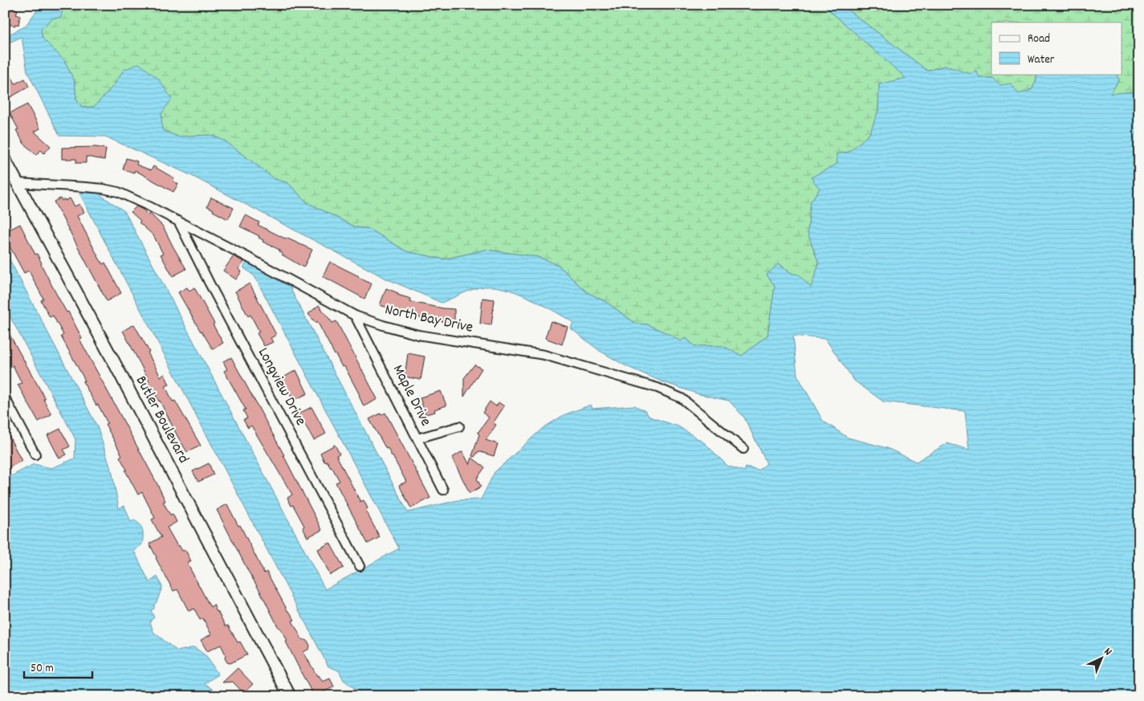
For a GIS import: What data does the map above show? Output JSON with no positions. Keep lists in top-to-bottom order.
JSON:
{
  "streets": {
    "street": [
      "North Bay Drive",
      "Longview Drive",
      "Maple Drive",
      "Butler Boulevard"
    ]
  },
  "crossings": [
    ["North Bay Drive", "Longview Drive"],
    ["North Bay Drive", "Maple Drive"],
    ["North Bay Drive", "Butler Boulevard"]
  ],
  "legend": ["Road", "Water"],
  "scale_bar": "50 m",
  "north": "top right"
}
